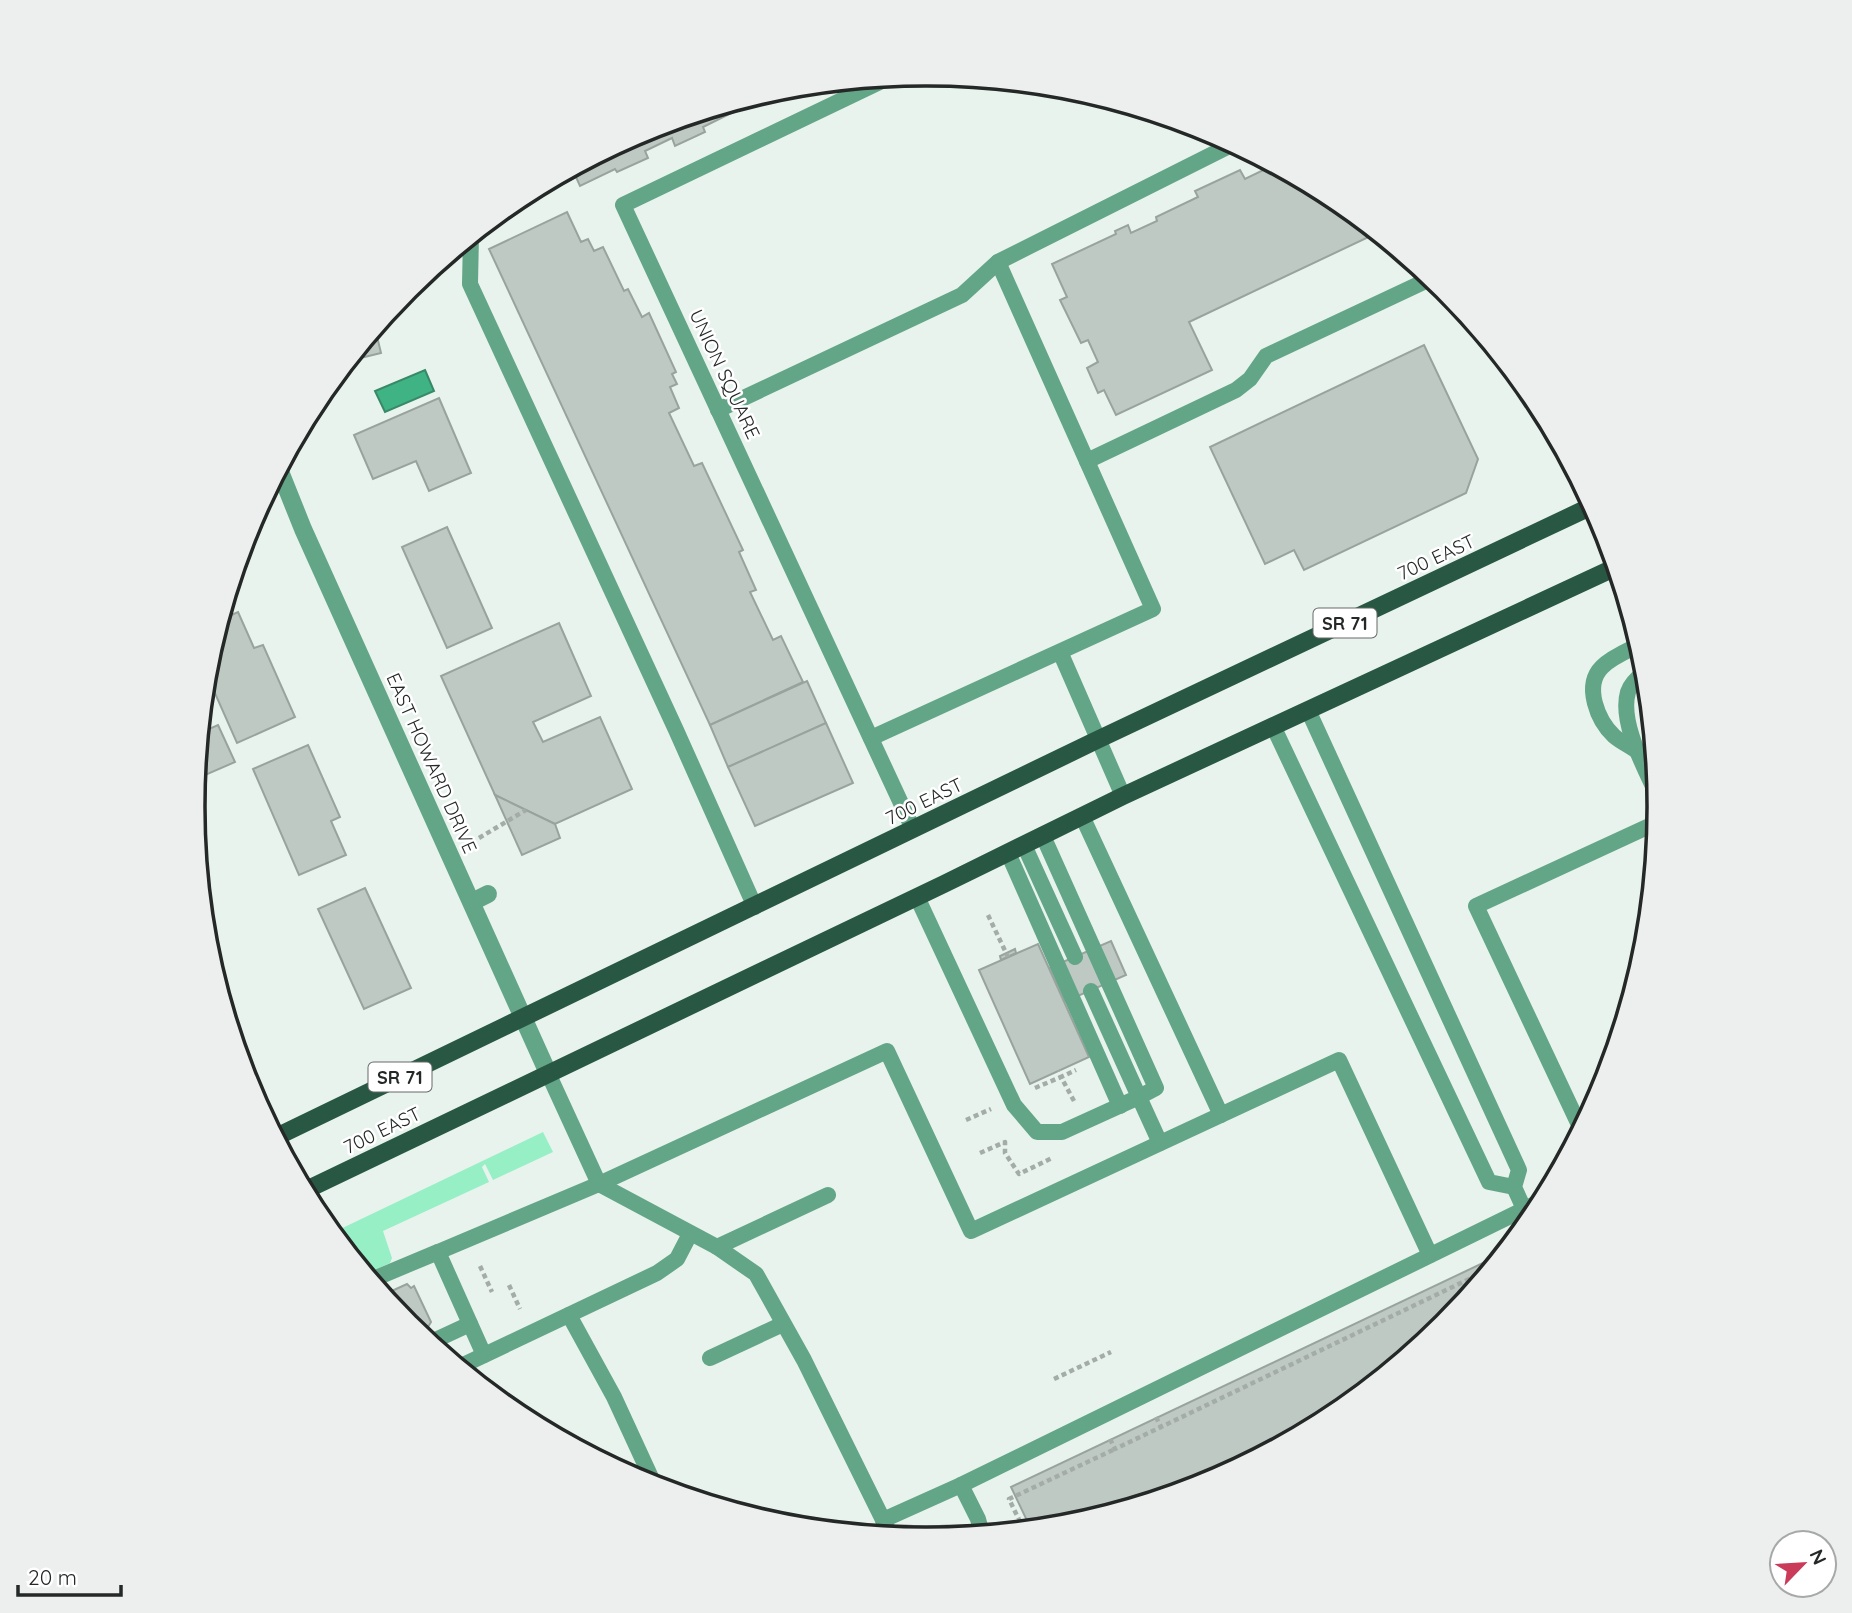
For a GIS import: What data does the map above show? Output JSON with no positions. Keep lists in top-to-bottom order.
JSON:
{
  "streets": {
    "main road": ["700 EAST", "SR 71"],
    "street": ["EAST HOWARD DRIVE"],
    "lane": ["UNION SQUARE"]
  },
  "crossings": [
    ["UNION SQUARE", "700 EAST"],
    ["700 EAST", "EAST HOWARD DRIVE"]
  ],
  "scale_bar": "20 m",
  "north": "top right"
}
